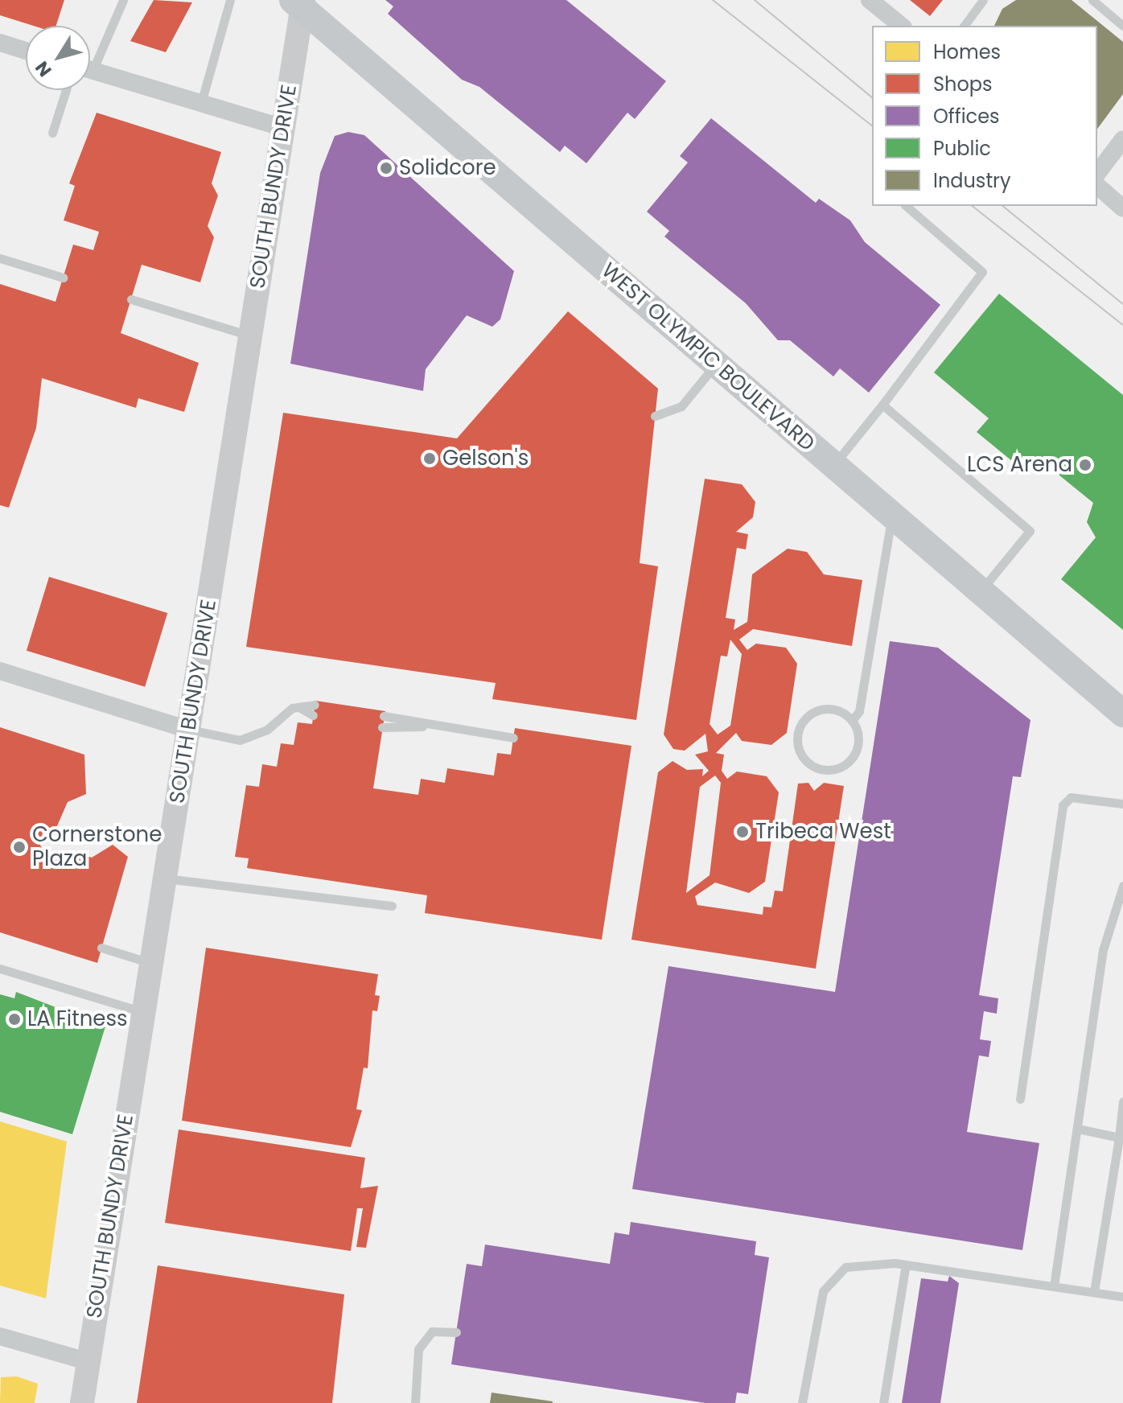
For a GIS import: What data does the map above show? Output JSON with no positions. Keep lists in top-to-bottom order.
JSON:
{
  "streets": {
    "main road": ["SOUTH BUNDY DRIVE", "WEST OLYMPIC BOULEVARD"]
  },
  "crossings": [
    ["SOUTH BUNDY DRIVE", "WEST OLYMPIC BOULEVARD"]
  ],
  "places": [
    "Solidcore",
    "Gelson's",
    "LCS Arena",
    "Tribeca West",
    "Cornerstone Plaza",
    "LA Fitness"
  ],
  "legend": [
    "Homes",
    "Shops",
    "Offices",
    "Public",
    "Industry"
  ],
  "north": "bottom left"
}
